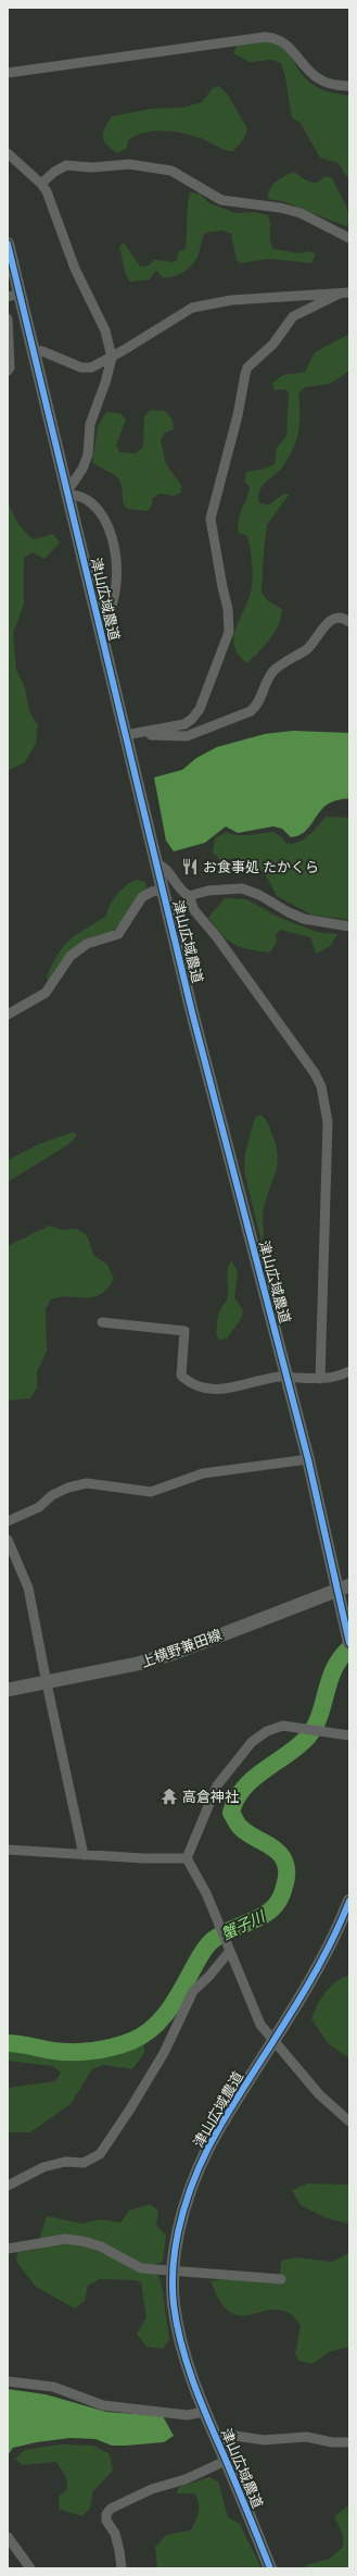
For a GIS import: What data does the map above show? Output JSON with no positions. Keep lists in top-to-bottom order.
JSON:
{
  "streets": {
    "main road": ["上横野兼田線"],
    "street": ["津山広域農道"]
  },
  "crossings": [
    ["津山広域農道", "上横野兼田線"]
  ],
  "water": ["蟹子川"],
  "places": {
    "restaurant": ["お食事処 たかくら"],
    "temple": ["高倉神社"]
  }
}
